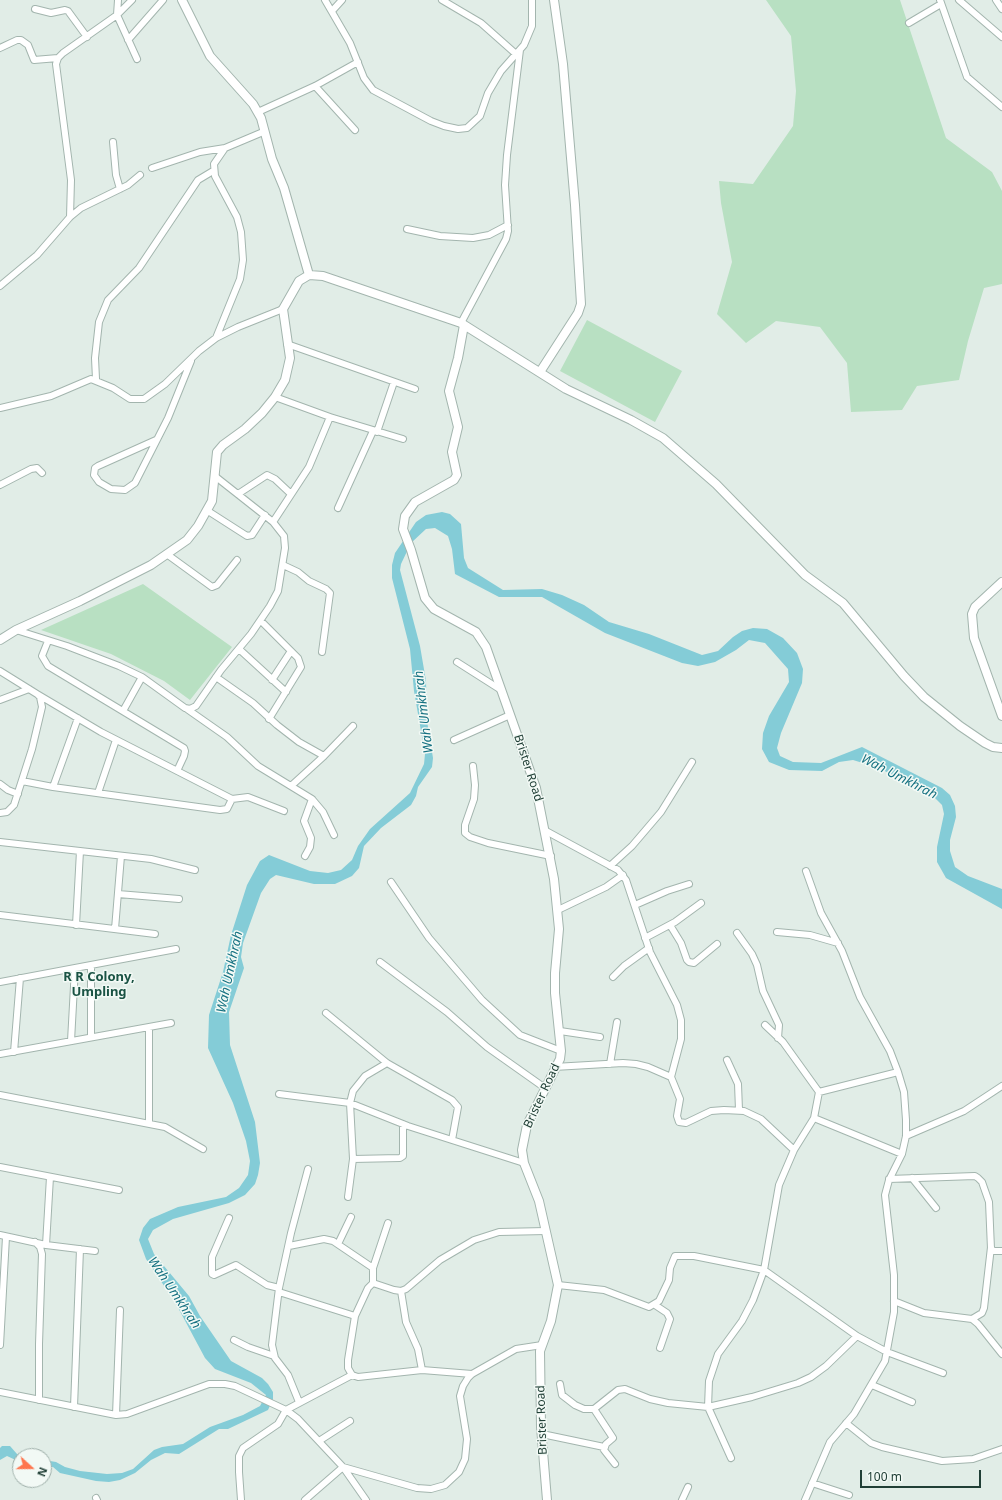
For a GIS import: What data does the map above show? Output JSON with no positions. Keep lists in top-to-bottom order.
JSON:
{
  "streets": {
    "street": ["Brister Road"]
  },
  "districts": ["R R Colony, Umpling"],
  "water": ["Wah Umkhrah"],
  "scale_bar": "100 m",
  "north": "right"
}
